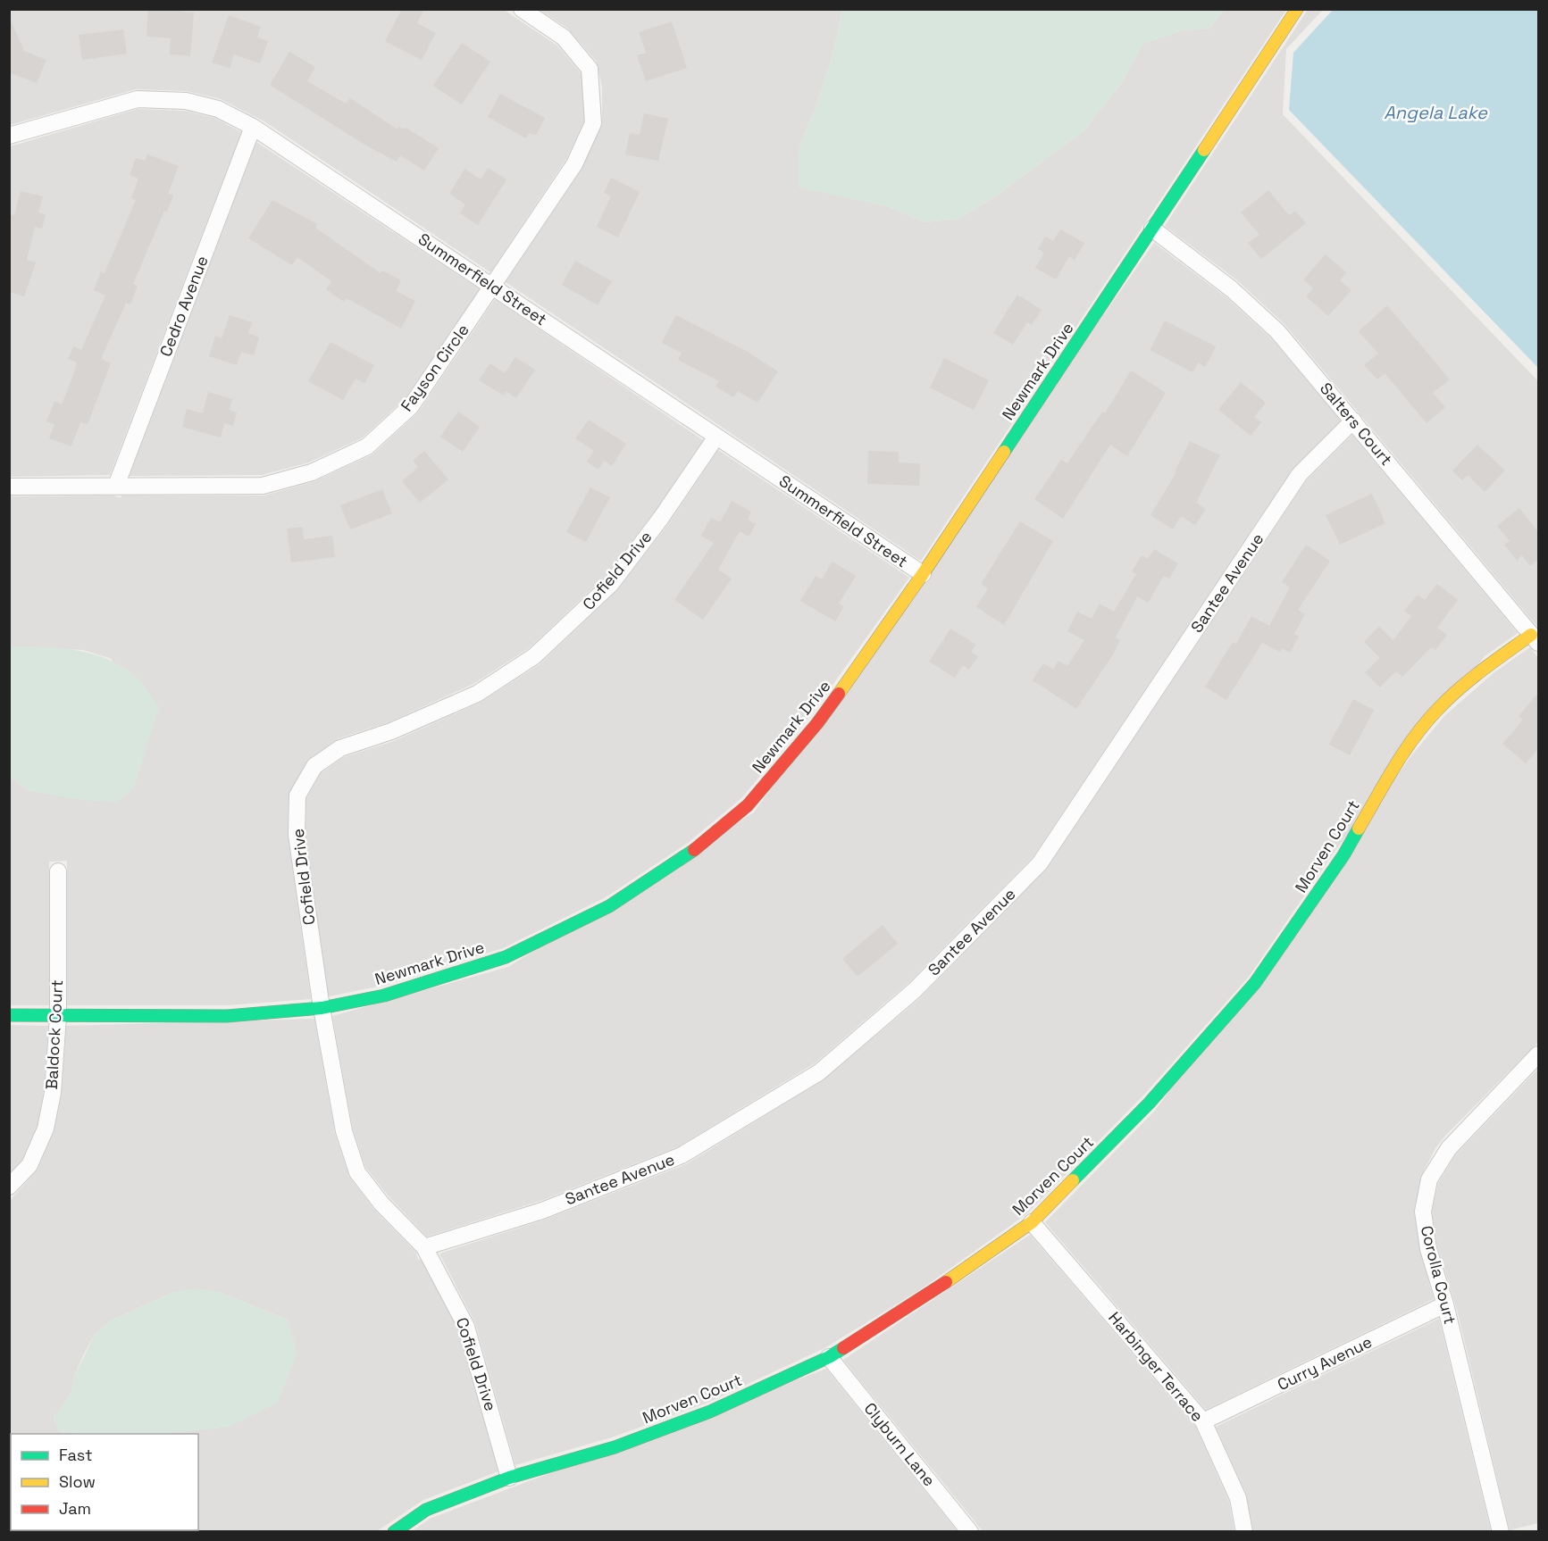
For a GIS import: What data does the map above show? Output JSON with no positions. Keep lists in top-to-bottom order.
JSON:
{
  "streets": {
    "street": [
      "Summerfield Street",
      "Cedro Avenue",
      "Fayson Circle",
      "Newmark Drive",
      "Salters Court",
      "Cofield Drive",
      "Santee Avenue",
      "Morven Court",
      "Baldock Court",
      "Corolla Court",
      "Curry Avenue",
      "Harbinger Terrace",
      "Clyburn Lane"
    ]
  },
  "crossings": [
    ["Summerfield Street", "Cedro Avenue"],
    ["Summerfield Street", "Fayson Circle"],
    ["Summerfield Street", "Newmark Drive"],
    ["Summerfield Street", "Cofield Drive"],
    ["Cedro Avenue", "Fayson Circle"],
    ["Newmark Drive", "Salters Court"],
    ["Newmark Drive", "Cofield Drive"],
    ["Newmark Drive", "Baldock Court"],
    ["Salters Court", "Santee Avenue"],
    ["Salters Court", "Morven Court"],
    ["Cofield Drive", "Santee Avenue"],
    ["Cofield Drive", "Morven Court"],
    ["Morven Court", "Harbinger Terrace"],
    ["Morven Court", "Clyburn Lane"],
    ["Corolla Court", "Curry Avenue"],
    ["Curry Avenue", "Harbinger Terrace"]
  ],
  "water": ["Angela Lake"],
  "legend": ["Fast", "Slow", "Jam"]
}
